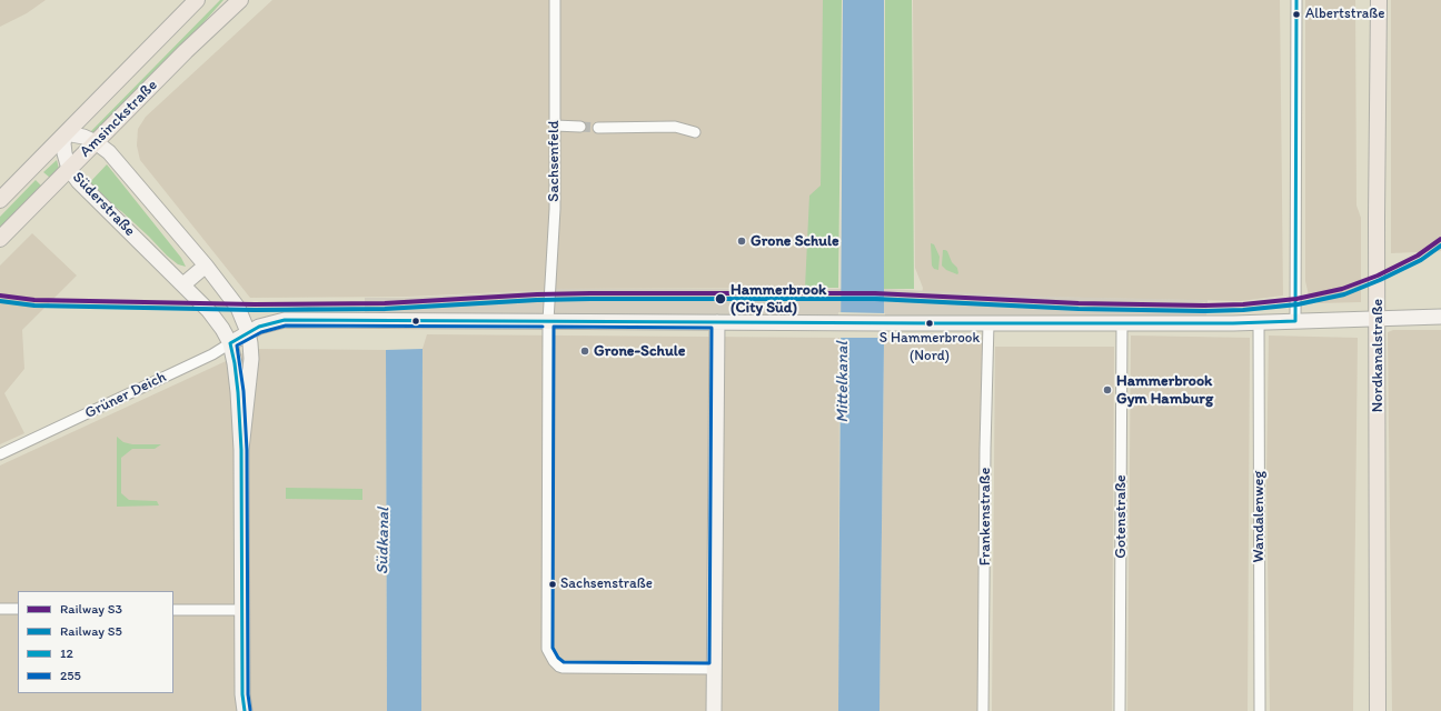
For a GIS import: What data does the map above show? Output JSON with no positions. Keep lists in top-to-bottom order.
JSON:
{
  "streets": {
    "main road": ["Amsinckstraße", "Nordkanalstraße"],
    "street": [
      "Sachsenfeld",
      "Süderstraße",
      "Grüner Deich",
      "Frankenstraße",
      "Gotenstraße",
      "Wandalenweg"
    ]
  },
  "crossings": [
    ["Amsinckstraße", "Süderstraße"],
    ["Sachsenfeld", "Grüner Deich"],
    ["Süderstraße", "Grüner Deich"],
    ["Nordkanalstraße", "Grüner Deich"],
    ["Grüner Deich", "Frankenstraße"],
    ["Grüner Deich", "Gotenstraße"],
    ["Grüner Deich", "Wandalenweg"]
  ],
  "water": ["Mittelkanal", "Südkanal"],
  "places": [
    "Albertstraße",
    "Grone Schule",
    "Hammerbrook (City Süd)",
    "S Hammerbrook (Nord)",
    "Grone-Schule",
    "Hammerbrook Gym Hamburg",
    "Sachsenstraße"
  ],
  "lines": [
    "transit line 12",
    "rail line S3",
    "rail line S5",
    "transit line 255"
  ],
  "legend": [
    "Railway S3",
    "Railway S5",
    "12",
    "255"
  ]
}
